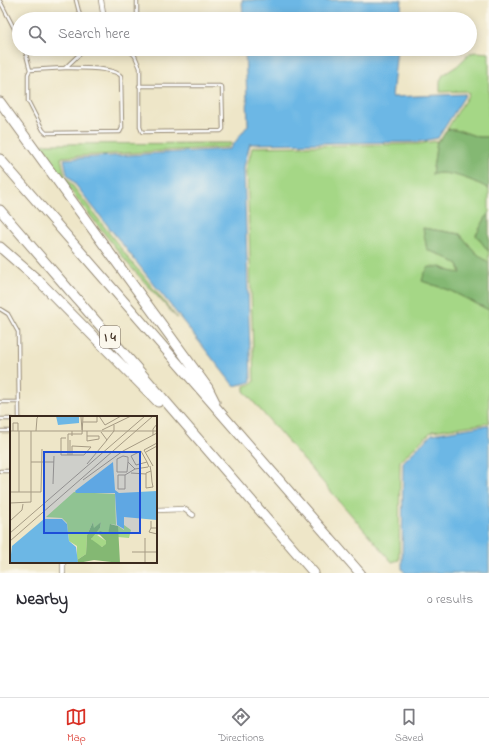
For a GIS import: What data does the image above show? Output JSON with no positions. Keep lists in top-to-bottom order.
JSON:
{
  "streets": {
    "highway": ["I 4"]
  },
  "page": {
    "search": "Search here",
    "heading": ["Nearby", "0 results"],
    "nav": ["Map", "Directions", "Saved"]
  }
}
